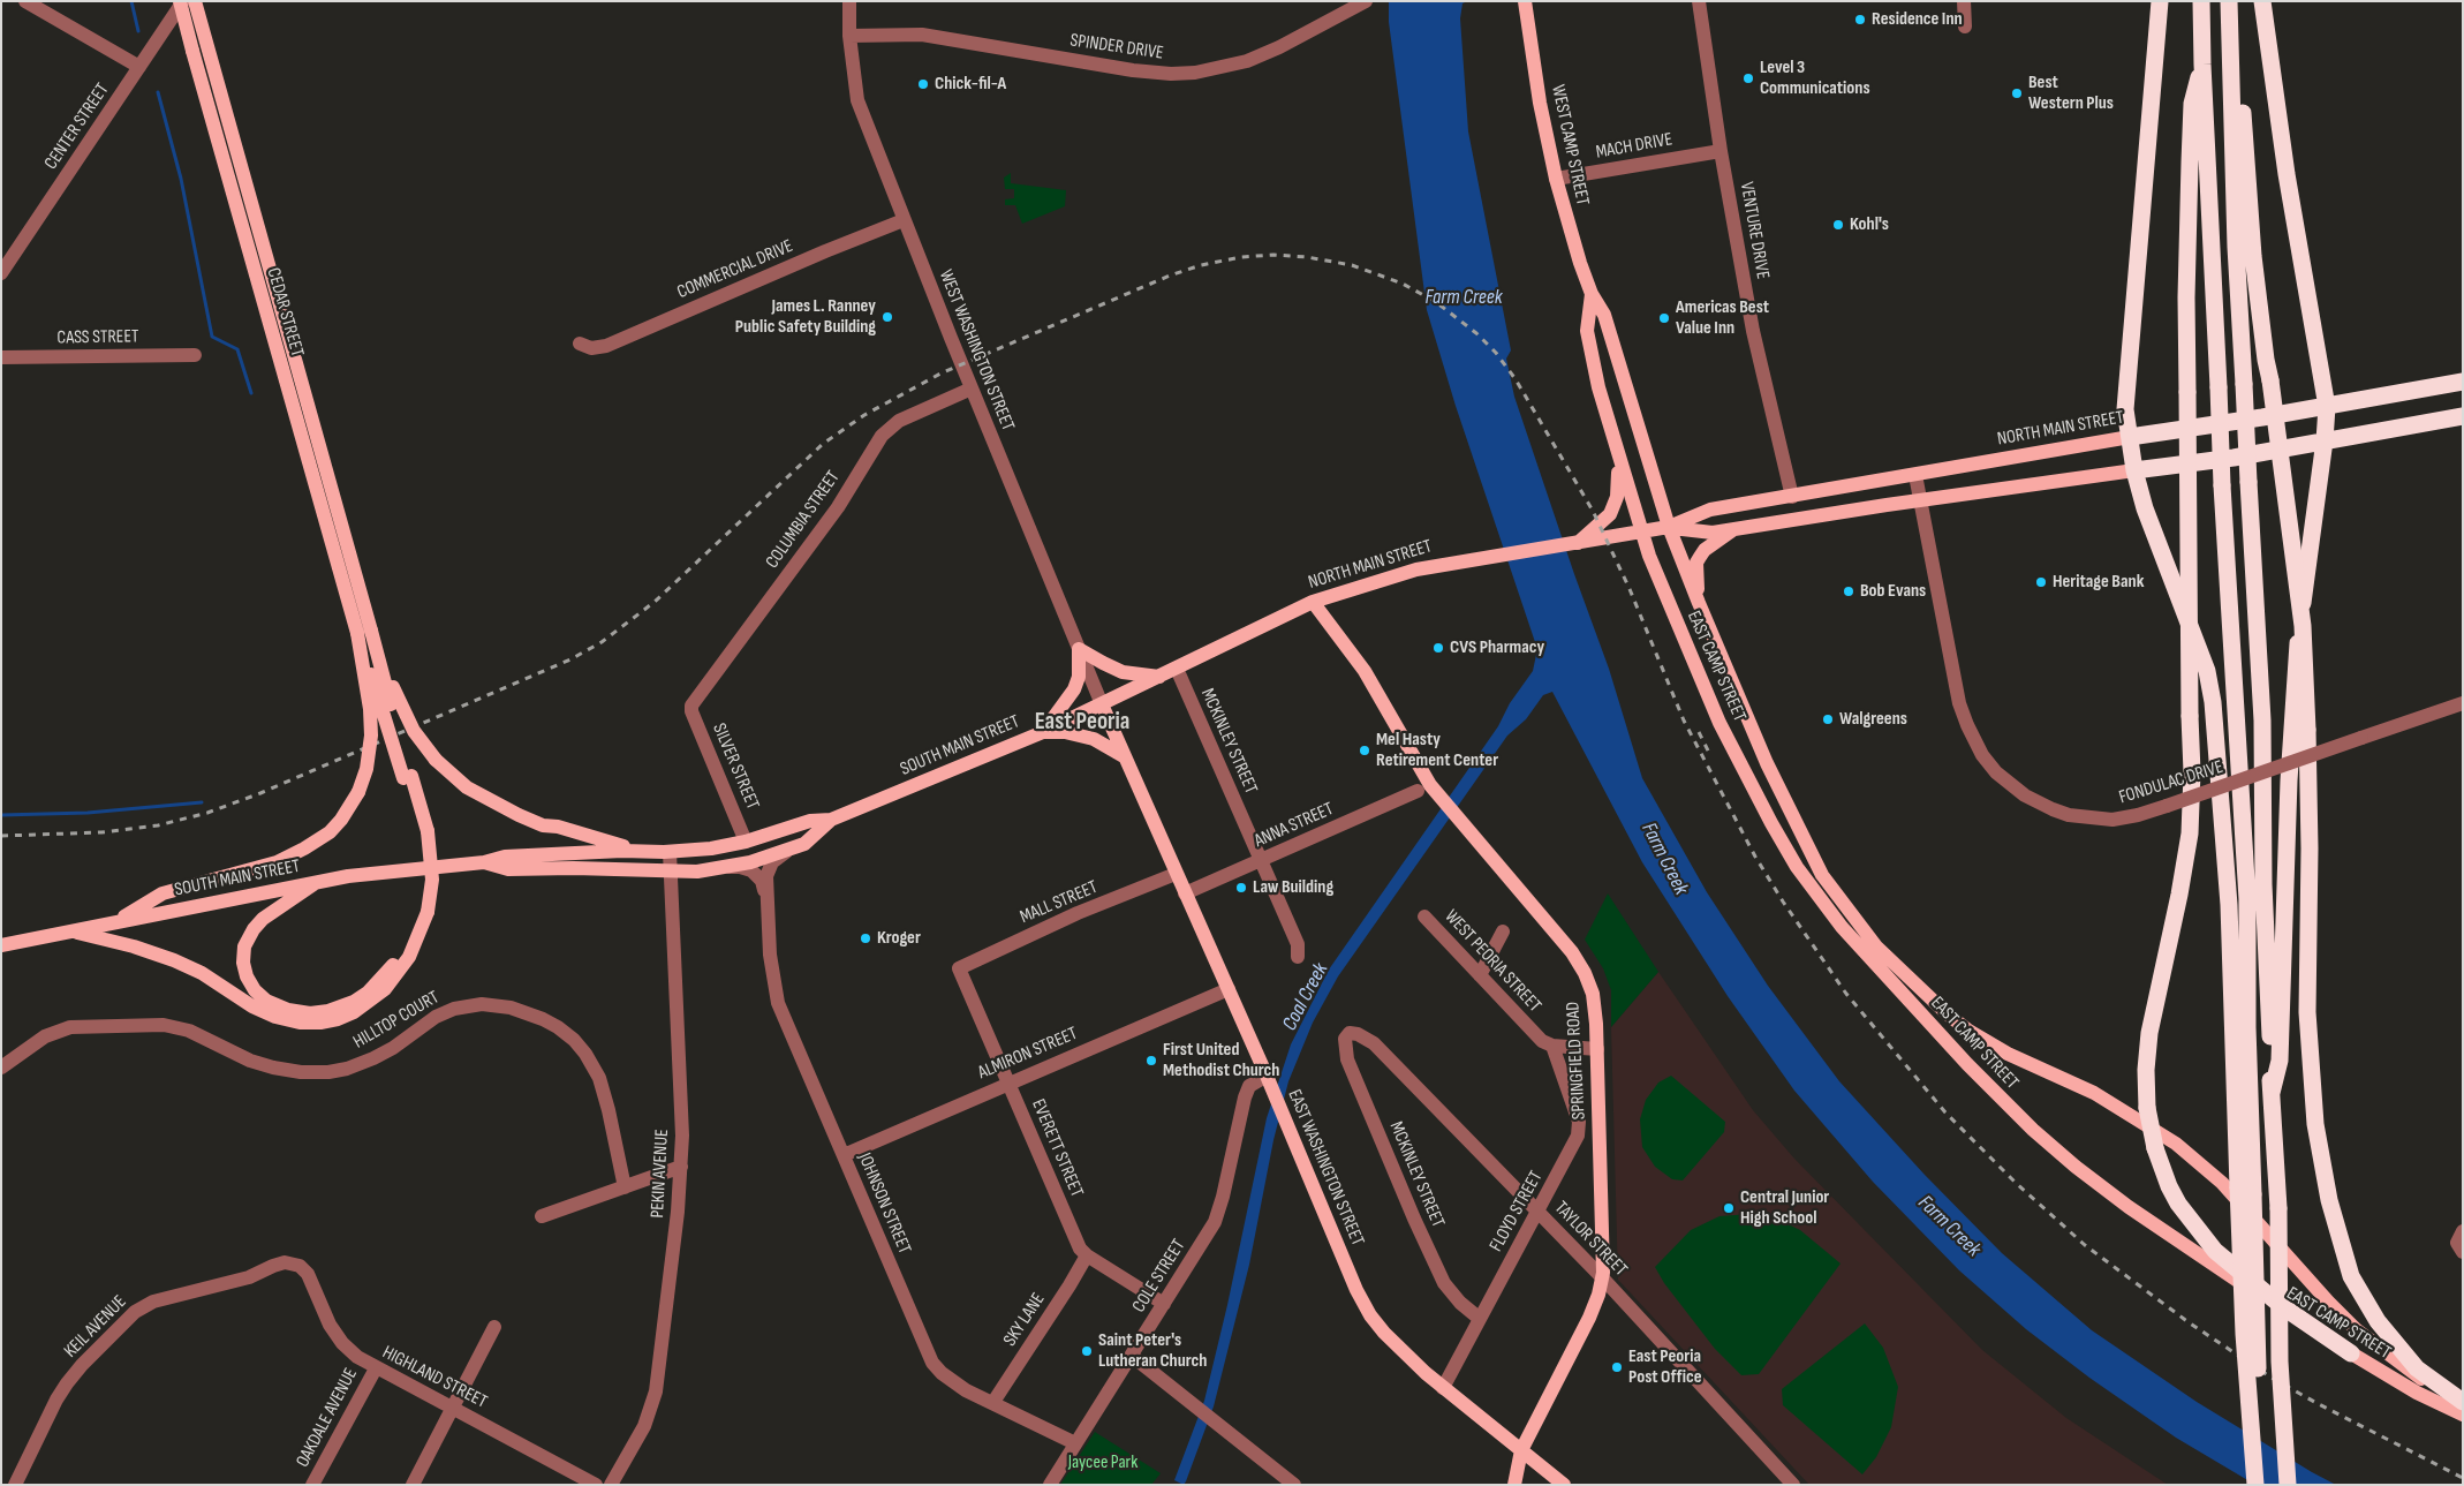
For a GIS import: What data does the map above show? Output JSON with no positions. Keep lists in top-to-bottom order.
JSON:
{
  "streets": {
    "highway": ["NORTH MAIN STREET"],
    "main road": [
      "WEST CAMP STREET",
      "CEDAR STREET",
      "EAST CAMP STREET",
      "SOUTH MAIN STREET",
      "SPRINGFIELD ROAD",
      "EAST WASHINGTON STREET"
    ],
    "street": [
      "SPINDER DRIVE",
      "CENTER STREET",
      "MACH DRIVE",
      "VENTURE DRIVE",
      "COMMERCIAL DRIVE",
      "CASS STREET",
      "WEST WASHINGTON STREET",
      "COLUMBIA STREET",
      "MCKINLEY STREET",
      "SILVER STREET",
      "FONDULAC DRIVE",
      "ANNA STREET",
      "MALL STREET",
      "WEST PEORIA STREET",
      "HILLTOP COURT",
      "ALMIRON STREET",
      "EVERETT STREET",
      "PEKIN AVENUE",
      "JOHNSON STREET",
      "FLOYD STREET",
      "TAYLOR STREET",
      "COLE STREET",
      "SKY LANE",
      "KEIL AVENUE",
      "HIGHLAND STREET",
      "OAKDALE AVENUE"
    ]
  },
  "crossings": [
    ["SPINDER DRIVE", "WEST WASHINGTON STREET"],
    ["CENTER STREET", "CEDAR STREET"],
    ["WEST CAMP STREET", "MACH DRIVE"],
    ["WEST CAMP STREET", "NORTH MAIN STREET"],
    ["WEST CAMP STREET", "EAST CAMP STREET"],
    ["MACH DRIVE", "VENTURE DRIVE"],
    ["VENTURE DRIVE", "NORTH MAIN STREET"],
    ["COMMERCIAL DRIVE", "WEST WASHINGTON STREET"],
    ["WEST WASHINGTON STREET", "NORTH MAIN STREET"],
    ["WEST WASHINGTON STREET", "COLUMBIA STREET"],
    ["WEST WASHINGTON STREET", "SOUTH MAIN STREET"],
    ["WEST WASHINGTON STREET", "EAST WASHINGTON STREET"],
    ["NORTH MAIN STREET", "EAST CAMP STREET"],
    ["NORTH MAIN STREET", "MCKINLEY STREET"],
    ["NORTH MAIN STREET", "SOUTH MAIN STREET"],
    ["NORTH MAIN STREET", "FONDULAC DRIVE"],
    ["NORTH MAIN STREET", "SPRINGFIELD ROAD"],
    ["NORTH MAIN STREET", "EAST WASHINGTON STREET"],
    ["COLUMBIA STREET", "SILVER STREET"],
    ["MCKINLEY STREET", "ANNA STREET"],
    ["MCKINLEY STREET", "FLOYD STREET"],
    ["MCKINLEY STREET", "TAYLOR STREET"],
    ["SOUTH MAIN STREET", "SILVER STREET"],
    ["SOUTH MAIN STREET", "EAST WASHINGTON STREET"],
    ["SOUTH MAIN STREET", "PEKIN AVENUE"],
    ["SOUTH MAIN STREET", "JOHNSON STREET"],
    ["ANNA STREET", "EAST WASHINGTON STREET"],
    ["MALL STREET", "EVERETT STREET"],
    ["MALL STREET", "EAST WASHINGTON STREET"],
    ["WEST PEORIA STREET", "FLOYD STREET"],
    ["ALMIRON STREET", "EVERETT STREET"],
    ["ALMIRON STREET", "EAST WASHINGTON STREET"],
    ["ALMIRON STREET", "JOHNSON STREET"],
    ["SPRINGFIELD ROAD", "EAST WASHINGTON STREET"],
    ["SPRINGFIELD ROAD", "TAYLOR STREET"],
    ["EVERETT STREET", "COLE STREET"],
    ["EVERETT STREET", "SKY LANE"],
    ["EAST WASHINGTON STREET", "FLOYD STREET"],
    ["EAST WASHINGTON STREET", "COLE STREET"],
    ["JOHNSON STREET", "COLE STREET"],
    ["JOHNSON STREET", "SKY LANE"],
    ["FLOYD STREET", "TAYLOR STREET"],
    ["KEIL AVENUE", "HIGHLAND STREET"],
    ["HIGHLAND STREET", "OAKDALE AVENUE"]
  ],
  "districts": ["East Peoria"],
  "water": ["Farm Creek", "Coal Creek"],
  "parks": ["Jaycee Park"],
  "places": [
    "Residence Inn",
    "Level 3 Communications",
    "Chick-fil-A",
    "Best Western Plus",
    "Kohl's",
    "James L. Ranney Public Safety Building",
    "Americas Best Value Inn",
    "Heritage Bank",
    "Bob Evans",
    "CVS Pharmacy",
    "Walgreens",
    "Mel Hasty Retirement Center",
    "Law Building",
    "Kroger",
    "First United Methodist Church",
    "Central Junior High School",
    "Saint Peter's Lutheran Church",
    "East Peoria Post Office"
  ]
}
